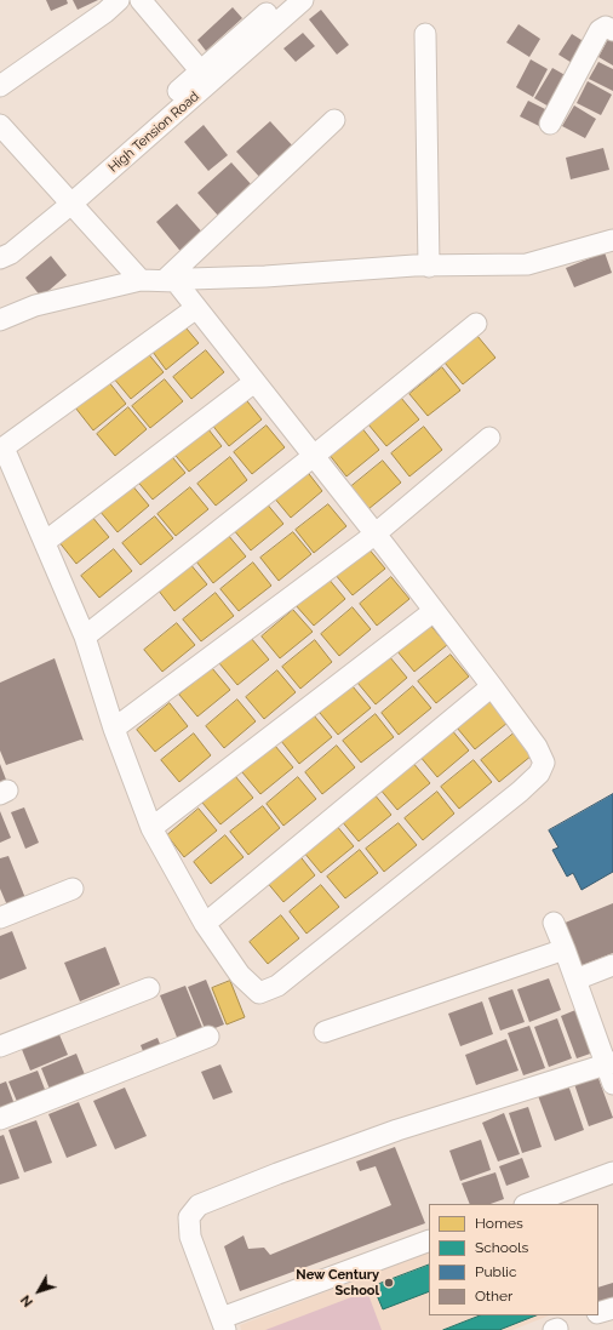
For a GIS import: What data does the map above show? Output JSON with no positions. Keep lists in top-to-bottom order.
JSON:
{
  "streets": {
    "street": ["High Tension Road"]
  },
  "places": ["New Century School"],
  "legend": [
    "Homes",
    "Schools",
    "Public",
    "Other"
  ],
  "north": "bottom left"
}
